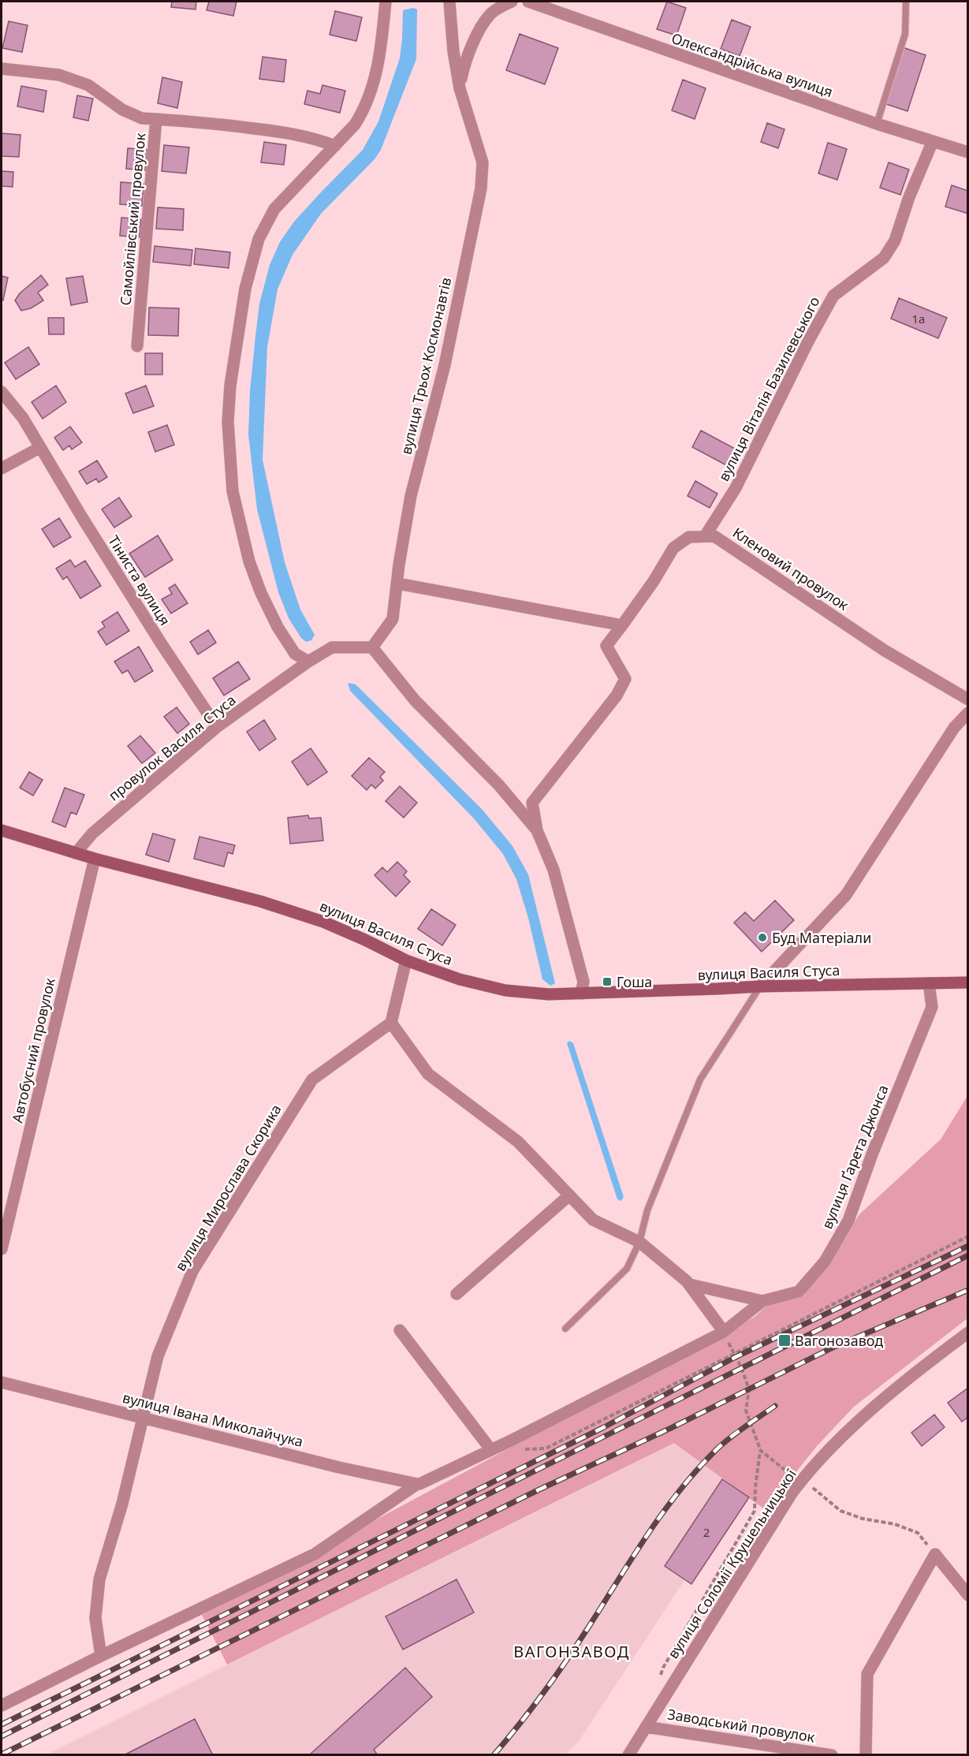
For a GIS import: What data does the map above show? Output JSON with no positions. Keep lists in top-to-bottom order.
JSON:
{
  "streets": {
    "main road": ["вулиця Василя Стуса"],
    "street": [
      "Олександрійська вулиця",
      "Самойлівський провулок",
      "вулиця Трьох Космонавтів",
      "вулиця Віталія Базилевського",
      "Кленовий провулок",
      "Тіниста вулиця",
      "провулок Василя Стуса",
      "Автобусний провулок",
      "вулиця Ґарета Джонса",
      "вулиця Мирослава Скорика",
      "вулиця Івана Миколайчука",
      "вулиця Соломії Крушельницької",
      "Заводський провулок"
    ]
  },
  "crossings": [
    ["Олександрійська вулиця", "вулиця Віталія Базилевського"],
    ["вулиця Трьох Космонавтів", "провулок Василя Стуса"],
    ["вулиця Віталія Базилевського", "Кленовий провулок"],
    ["Тіниста вулиця", "провулок Василя Стуса"],
    ["провулок Василя Стуса", "вулиця Василя Стуса"],
    ["вулиця Василя Стуса", "Автобусний провулок"],
    ["вулиця Василя Стуса", "вулиця Ґарета Джонса"],
    ["вулиця Ґарета Джонса", "вулиця Мирослава Скорика"],
    ["вулиця Ґарета Джонса", "вулиця Івана Миколайчука"],
    ["вулиця Мирослава Скорика", "вулиця Івана Миколайчука"],
    ["вулиця Соломії Крушельницької", "Заводський провулок"]
  ],
  "districts": ["ВАГОНЗАВОД"],
  "places": {
    "other": ["Буд Матерiали"],
    "transit": ["Гоша", "Вагонозавод"]
  },
  "house_numbers": ["1а", "2"]
}
